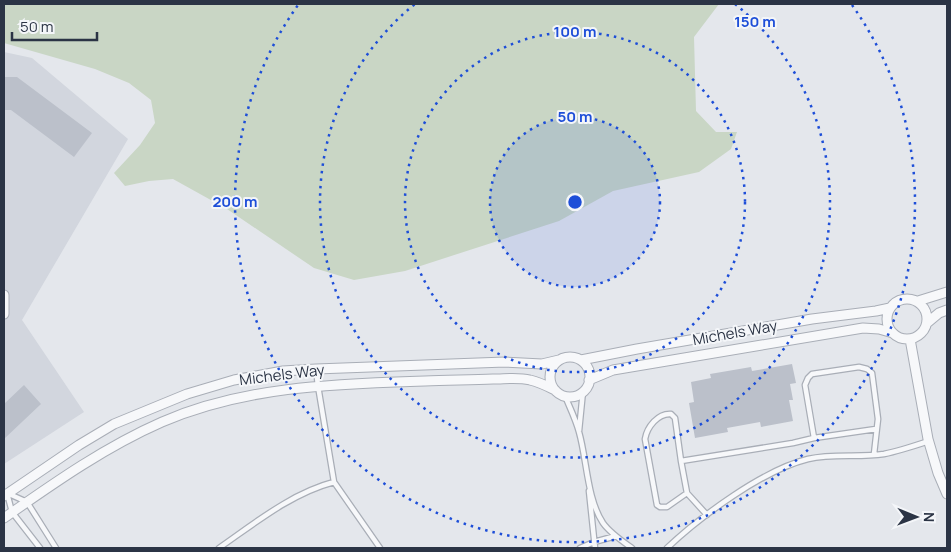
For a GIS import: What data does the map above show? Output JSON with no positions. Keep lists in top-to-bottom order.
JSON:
{
  "streets": {
    "street": ["Michels Way"]
  },
  "scale_bar": "50 m",
  "north": "right",
  "rings": [
    "150 m",
    "100 m",
    "50 m",
    "200 m"
  ]
}
